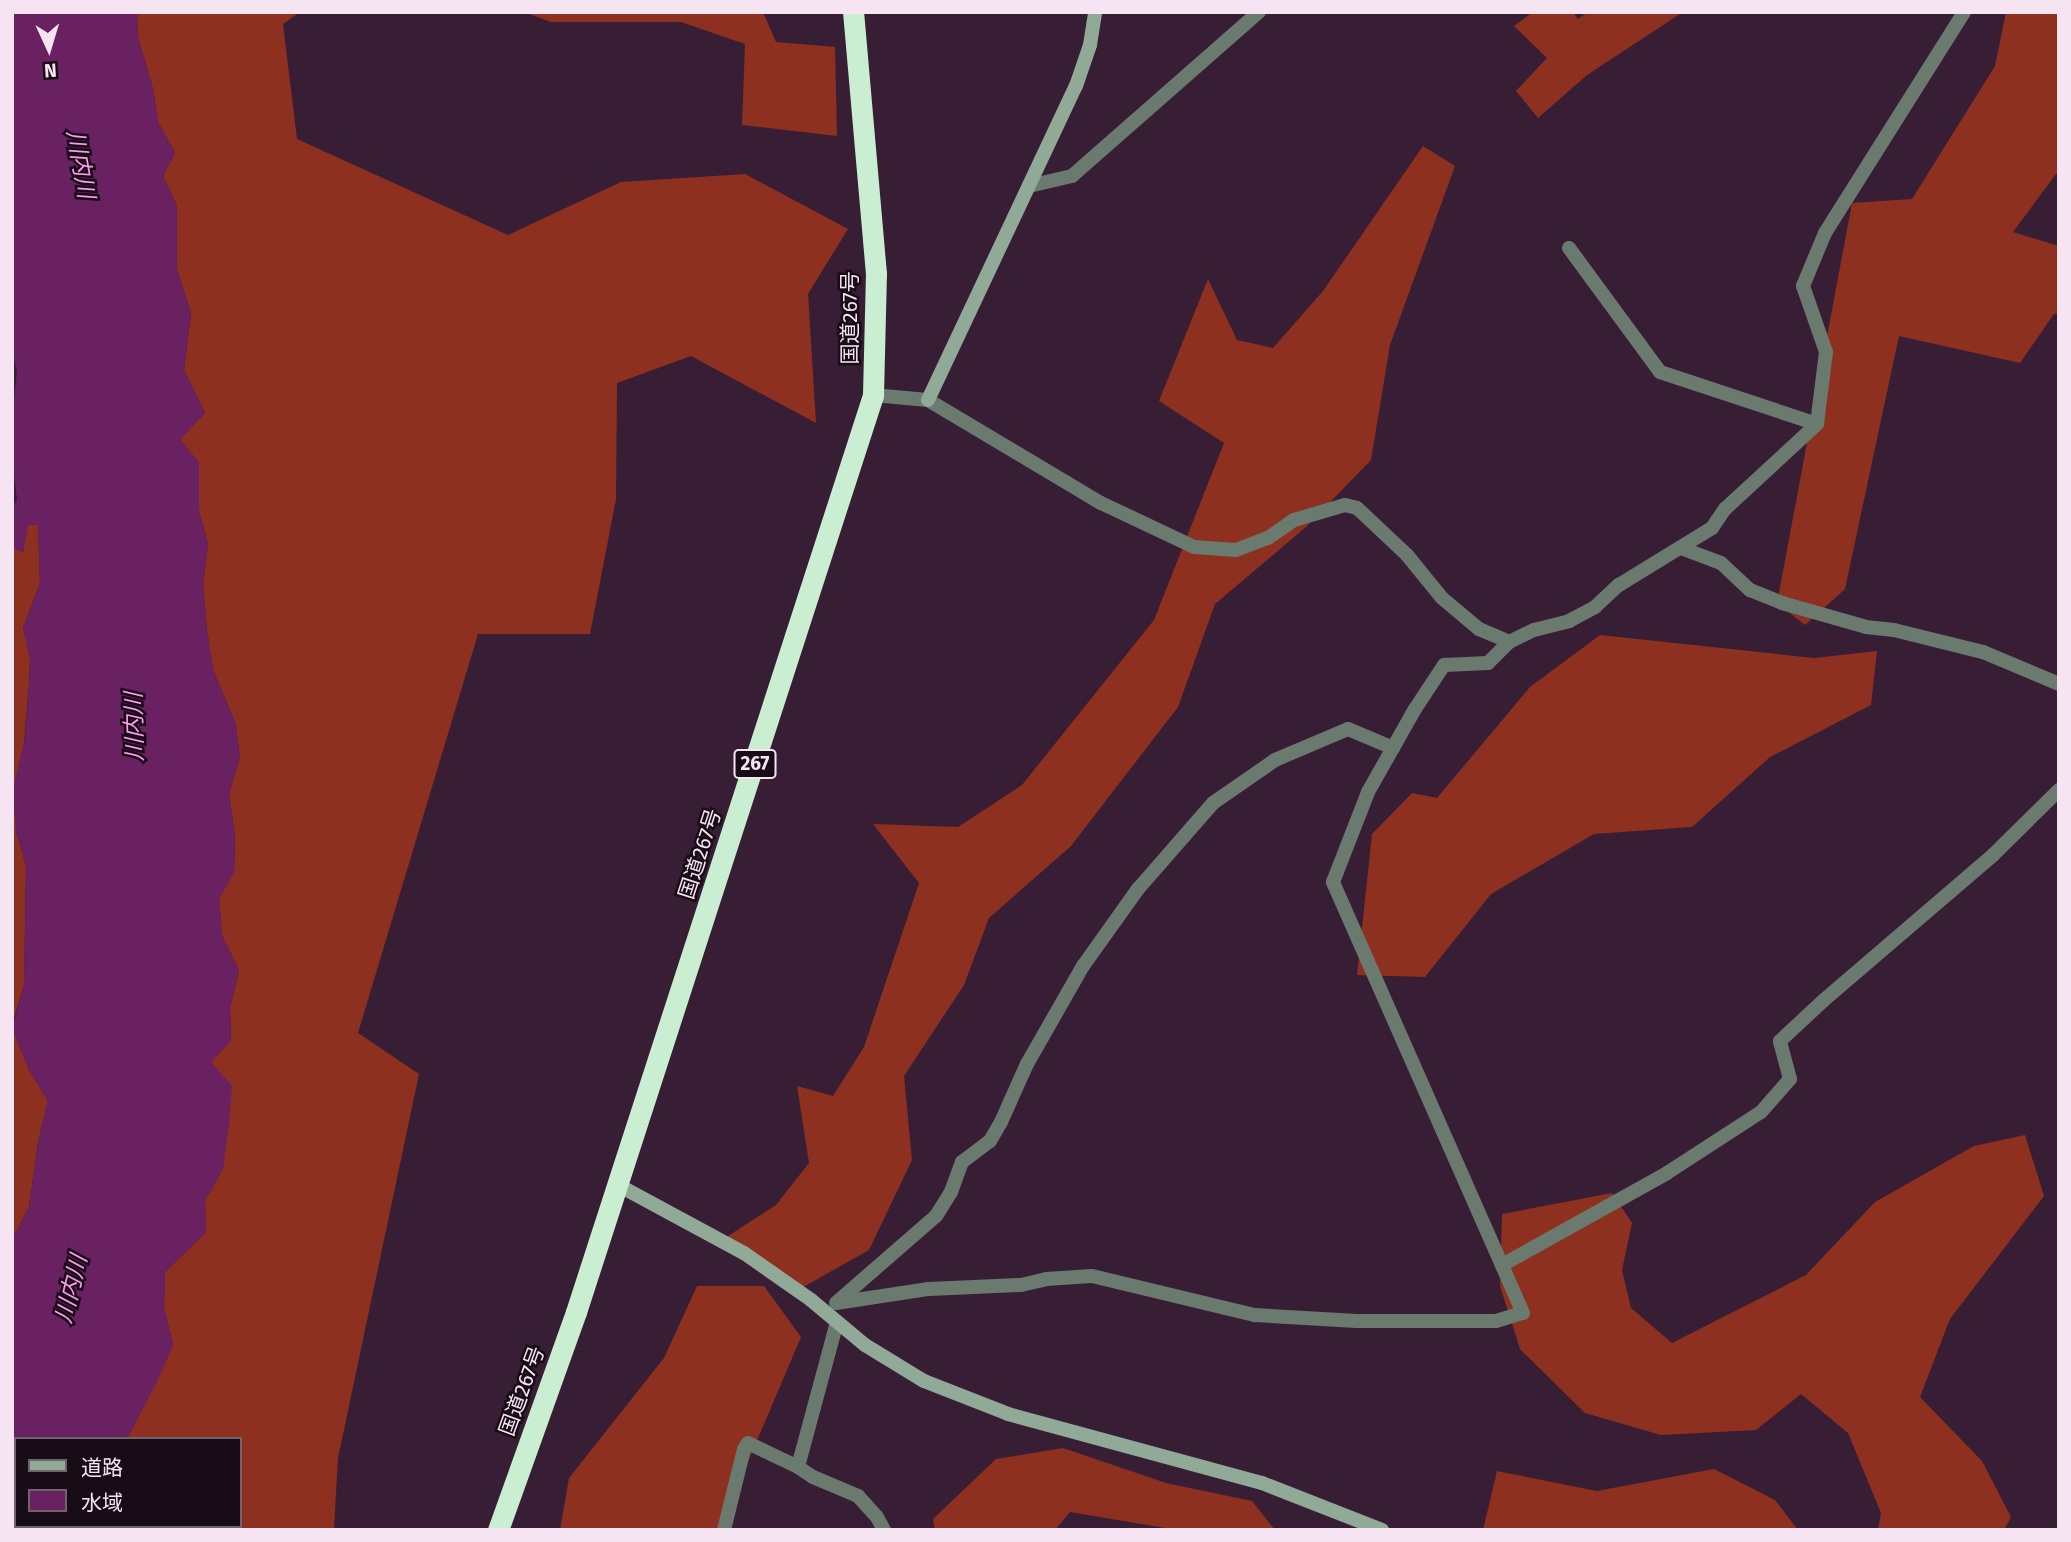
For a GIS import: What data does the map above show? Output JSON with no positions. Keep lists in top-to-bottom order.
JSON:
{
  "streets": {
    "highway": ["国道267号", "267"]
  },
  "water": ["川内川"],
  "legend": ["道路", "水域"],
  "north": "bottom"
}
